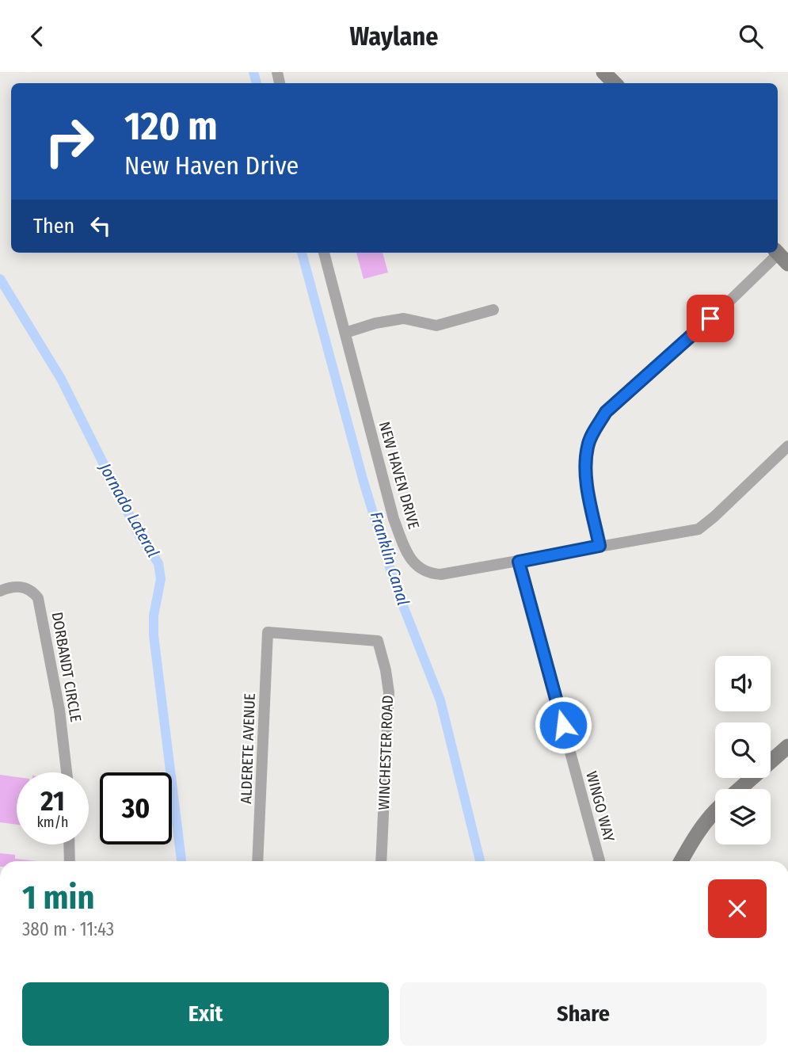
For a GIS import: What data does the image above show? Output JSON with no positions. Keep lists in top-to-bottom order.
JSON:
{
  "streets": {
    "street": [
      "NEW HAVEN DRIVE",
      "DORBANDT CIRCLE",
      "ALDERETE AVENUE",
      "WINCHESTER ROAD",
      "WINGO WAY"
    ]
  },
  "crossings": [
    ["NEW HAVEN DRIVE", "WINGO WAY"],
    ["ALDERETE AVENUE", "WINCHESTER ROAD"]
  ],
  "water": ["Jornado Lateral", "Franklin Canal"],
  "page": {
    "header": "Waylane",
    "turn": ["120 m", "New Haven Drive"],
    "then": "Then",
    "speed": "21 km/h",
    "limit": "30",
    "heading": ["1 min", "380 m · 11:43"],
    "buttons": ["Exit", "Share"]
  }
}
